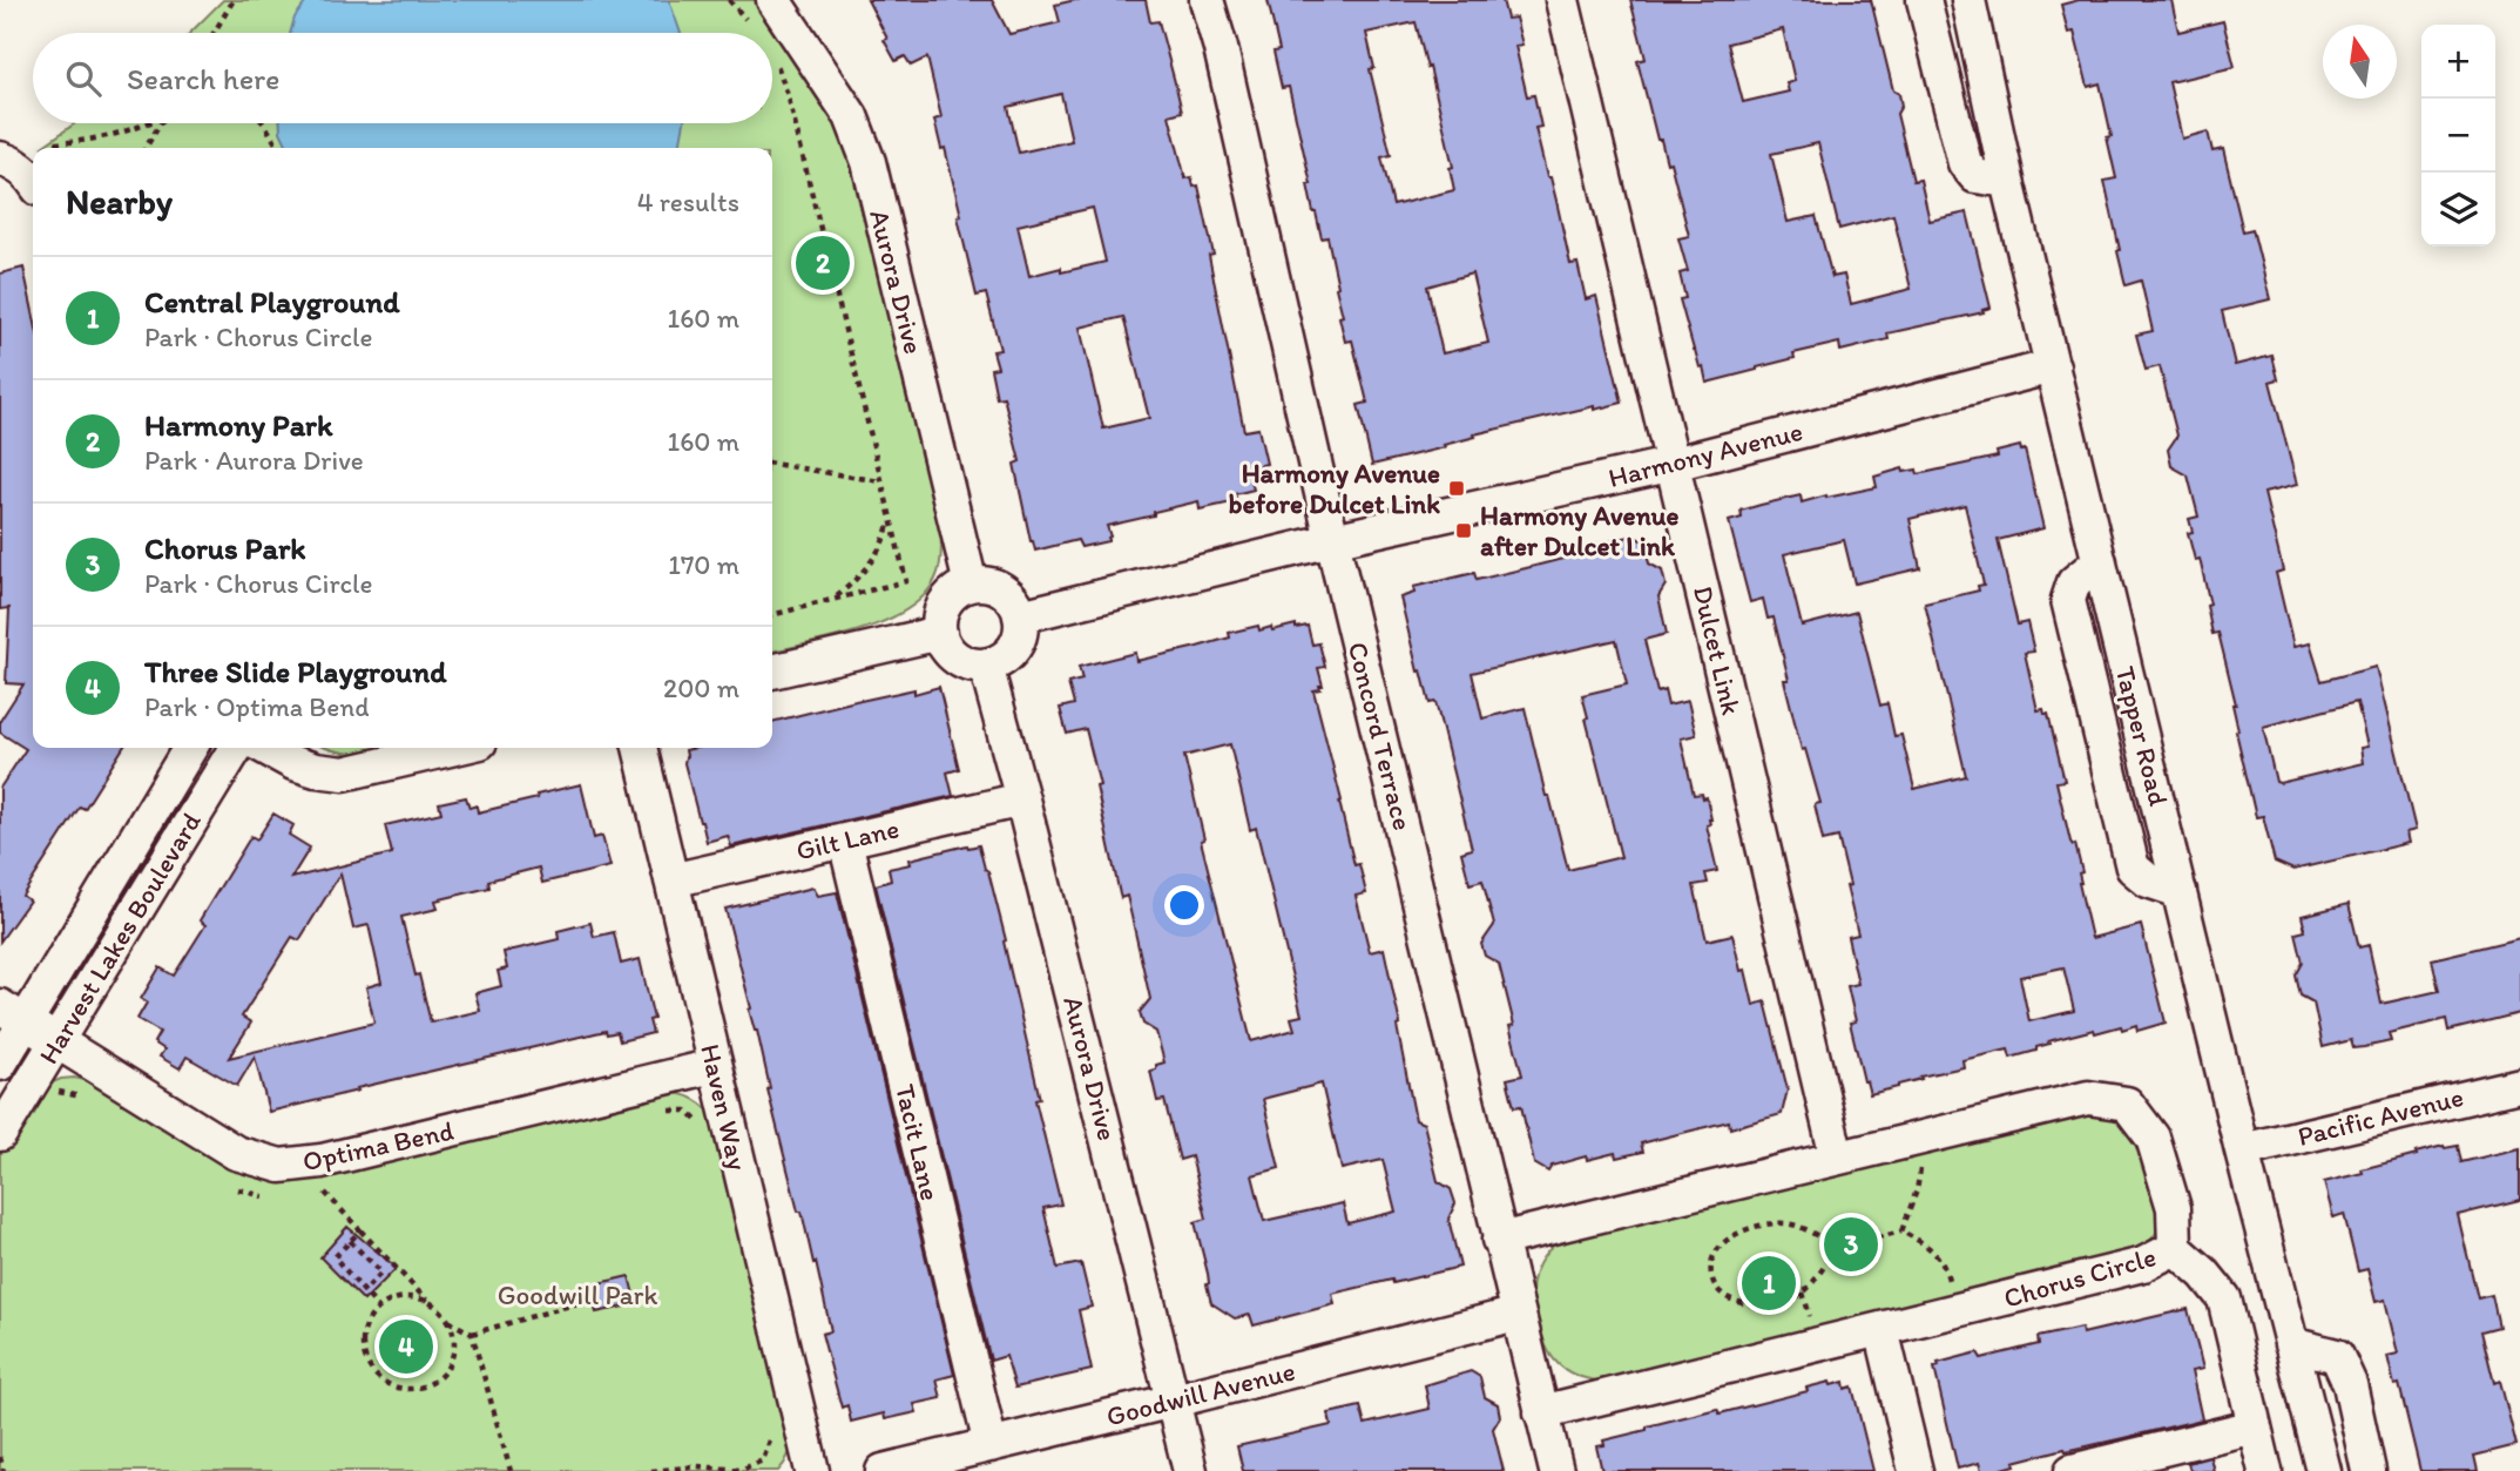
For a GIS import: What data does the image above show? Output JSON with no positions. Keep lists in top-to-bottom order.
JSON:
{
  "streets": {
    "street": [
      "Aurora Drive",
      "Harmony Avenue",
      "Dulcet Link",
      "Concord Terrace",
      "Tapper Road",
      "Gilt Lane",
      "Harvest Lakes Boulevard",
      "Haven Way",
      "Pacific Avenue",
      "Tacit Lane",
      "Optima Bend",
      "Chorus Circle",
      "Goodwill Avenue"
    ]
  },
  "crossings": [
    ["Aurora Drive", "Harmony Avenue"],
    ["Aurora Drive", "Gilt Lane"],
    ["Aurora Drive", "Goodwill Avenue"],
    ["Harmony Avenue", "Dulcet Link"],
    ["Harmony Avenue", "Concord Terrace"],
    ["Harmony Avenue", "Tapper Road"],
    ["Dulcet Link", "Chorus Circle"],
    ["Concord Terrace", "Chorus Circle"],
    ["Concord Terrace", "Goodwill Avenue"],
    ["Tapper Road", "Pacific Avenue"],
    ["Gilt Lane", "Haven Way"],
    ["Gilt Lane", "Tacit Lane"],
    ["Harvest Lakes Boulevard", "Optima Bend"],
    ["Haven Way", "Optima Bend"],
    ["Tacit Lane", "Goodwill Avenue"]
  ],
  "parks": ["Goodwill Park"],
  "places": {
    "transit": ["Harmony Avenue before Dulcet Link", "Harmony Avenue after Dulcet Link"]
  },
  "north": "top",
  "page": {
    "map_buttons": ["+", "−"],
    "search": "Search here",
    "heading": ["Nearby", "4 results"],
    "pins": [
      "2",
      "3",
      "1",
      "4"
    ],
    "list": [
      {
        "mark": "1",
        "name": "Central Playground",
        "note": "Park · Chorus Circle",
        "value": "160 m"
      },
      {
        "mark": "2",
        "name": "Harmony Park",
        "note": "Park · Aurora Drive",
        "value": "160 m"
      },
      {
        "mark": "3",
        "name": "Chorus Park",
        "note": "Park · Chorus Circle",
        "value": "170 m"
      },
      {
        "mark": "4",
        "name": "Three Slide Playground",
        "note": "Park · Optima Bend",
        "value": "200 m"
      }
    ]
  }
}
